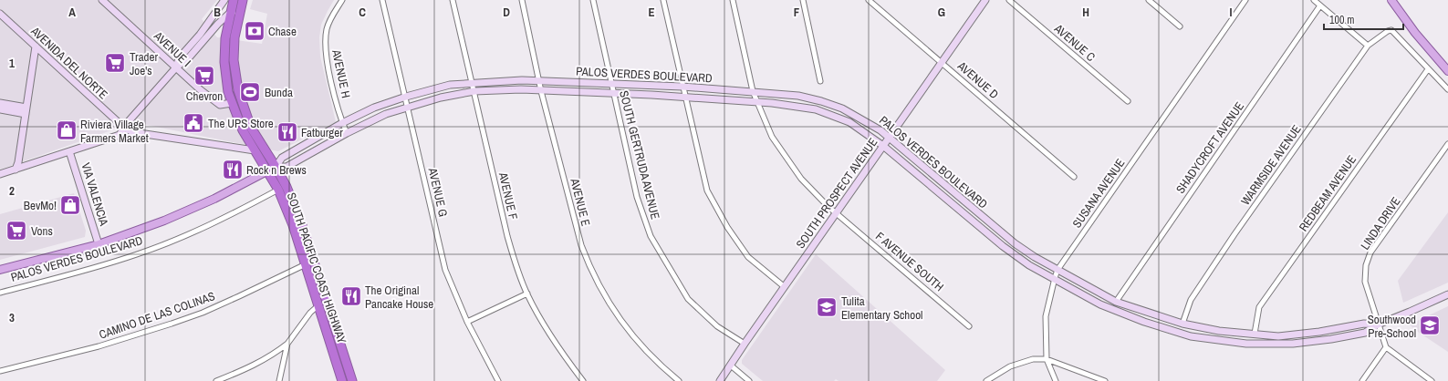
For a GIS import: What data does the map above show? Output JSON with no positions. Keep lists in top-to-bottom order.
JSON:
{
  "streets": {
    "highway": ["SOUTH PACIFIC COAST HIGHWAY"],
    "main road": [
      "AVENUE I",
      "AVENIDA DEL NORTE",
      "PALOS VERDES BOULEVARD",
      "SOUTH PROSPECT AVENUE",
      "VIA VALENCIA"
    ],
    "street": [
      "AVENUE C",
      "AVENUE H",
      "AVENUE D",
      "SHADYCROFT AVENUE",
      "SOUTH GERTRUDA AVENUE",
      "WARMSIDE AVENUE",
      "AVENUE G",
      "SUSANA AVENUE",
      "REDBEAM AVENUE",
      "AVENUE F",
      "AVENUE E",
      "LINDA DRIVE",
      "F AVENUE SOUTH",
      "CAMINO DE LAS COLINAS"
    ]
  },
  "crossings": [
    ["AVENUE I", "SOUTH PACIFIC COAST HIGHWAY"],
    ["AVENUE H", "PALOS VERDES BOULEVARD"],
    ["PALOS VERDES BOULEVARD", "SHADYCROFT AVENUE"],
    ["PALOS VERDES BOULEVARD", "SOUTH GERTRUDA AVENUE"],
    ["PALOS VERDES BOULEVARD", "WARMSIDE AVENUE"],
    ["PALOS VERDES BOULEVARD", "AVENUE G"],
    ["PALOS VERDES BOULEVARD", "SOUTH PROSPECT AVENUE"],
    ["PALOS VERDES BOULEVARD", "SUSANA AVENUE"],
    ["PALOS VERDES BOULEVARD", "REDBEAM AVENUE"],
    ["PALOS VERDES BOULEVARD", "VIA VALENCIA"],
    ["PALOS VERDES BOULEVARD", "AVENUE F"],
    ["PALOS VERDES BOULEVARD", "AVENUE E"],
    ["PALOS VERDES BOULEVARD", "LINDA DRIVE"],
    ["PALOS VERDES BOULEVARD", "F AVENUE SOUTH"],
    ["PALOS VERDES BOULEVARD", "SOUTH PACIFIC COAST HIGHWAY"],
    ["AVENUE D", "SOUTH PROSPECT AVENUE"],
    ["SOUTH GERTRUDA AVENUE", "SOUTH PROSPECT AVENUE"],
    ["WARMSIDE AVENUE", "REDBEAM AVENUE"],
    ["SOUTH PROSPECT AVENUE", "F AVENUE SOUTH"],
    ["SOUTH PACIFIC COAST HIGHWAY", "CAMINO DE LAS COLINAS"]
  ],
  "places": {
    "bank": ["Chase"],
    "supermarket": ["Trader Joe's", "Chevron", "Vons"],
    "sports": ["Bunda"],
    "public building": ["The UPS Store"],
    "shop": ["Riviera Village Farmers Market", "BevMo!"],
    "restaurant": ["Fatburger", "Rock n Brews", "The Original Pancake House"],
    "school or university": ["Tulita Elementary School", "Southwood Pre-School"]
  },
  "scale_bar": "100 m",
  "grid": {
    "columns": [
      "A",
      "B",
      "C",
      "D",
      "E",
      "F",
      "G",
      "H",
      "I"
    ],
    "rows": ["1", "2", "3"]
  }
}
